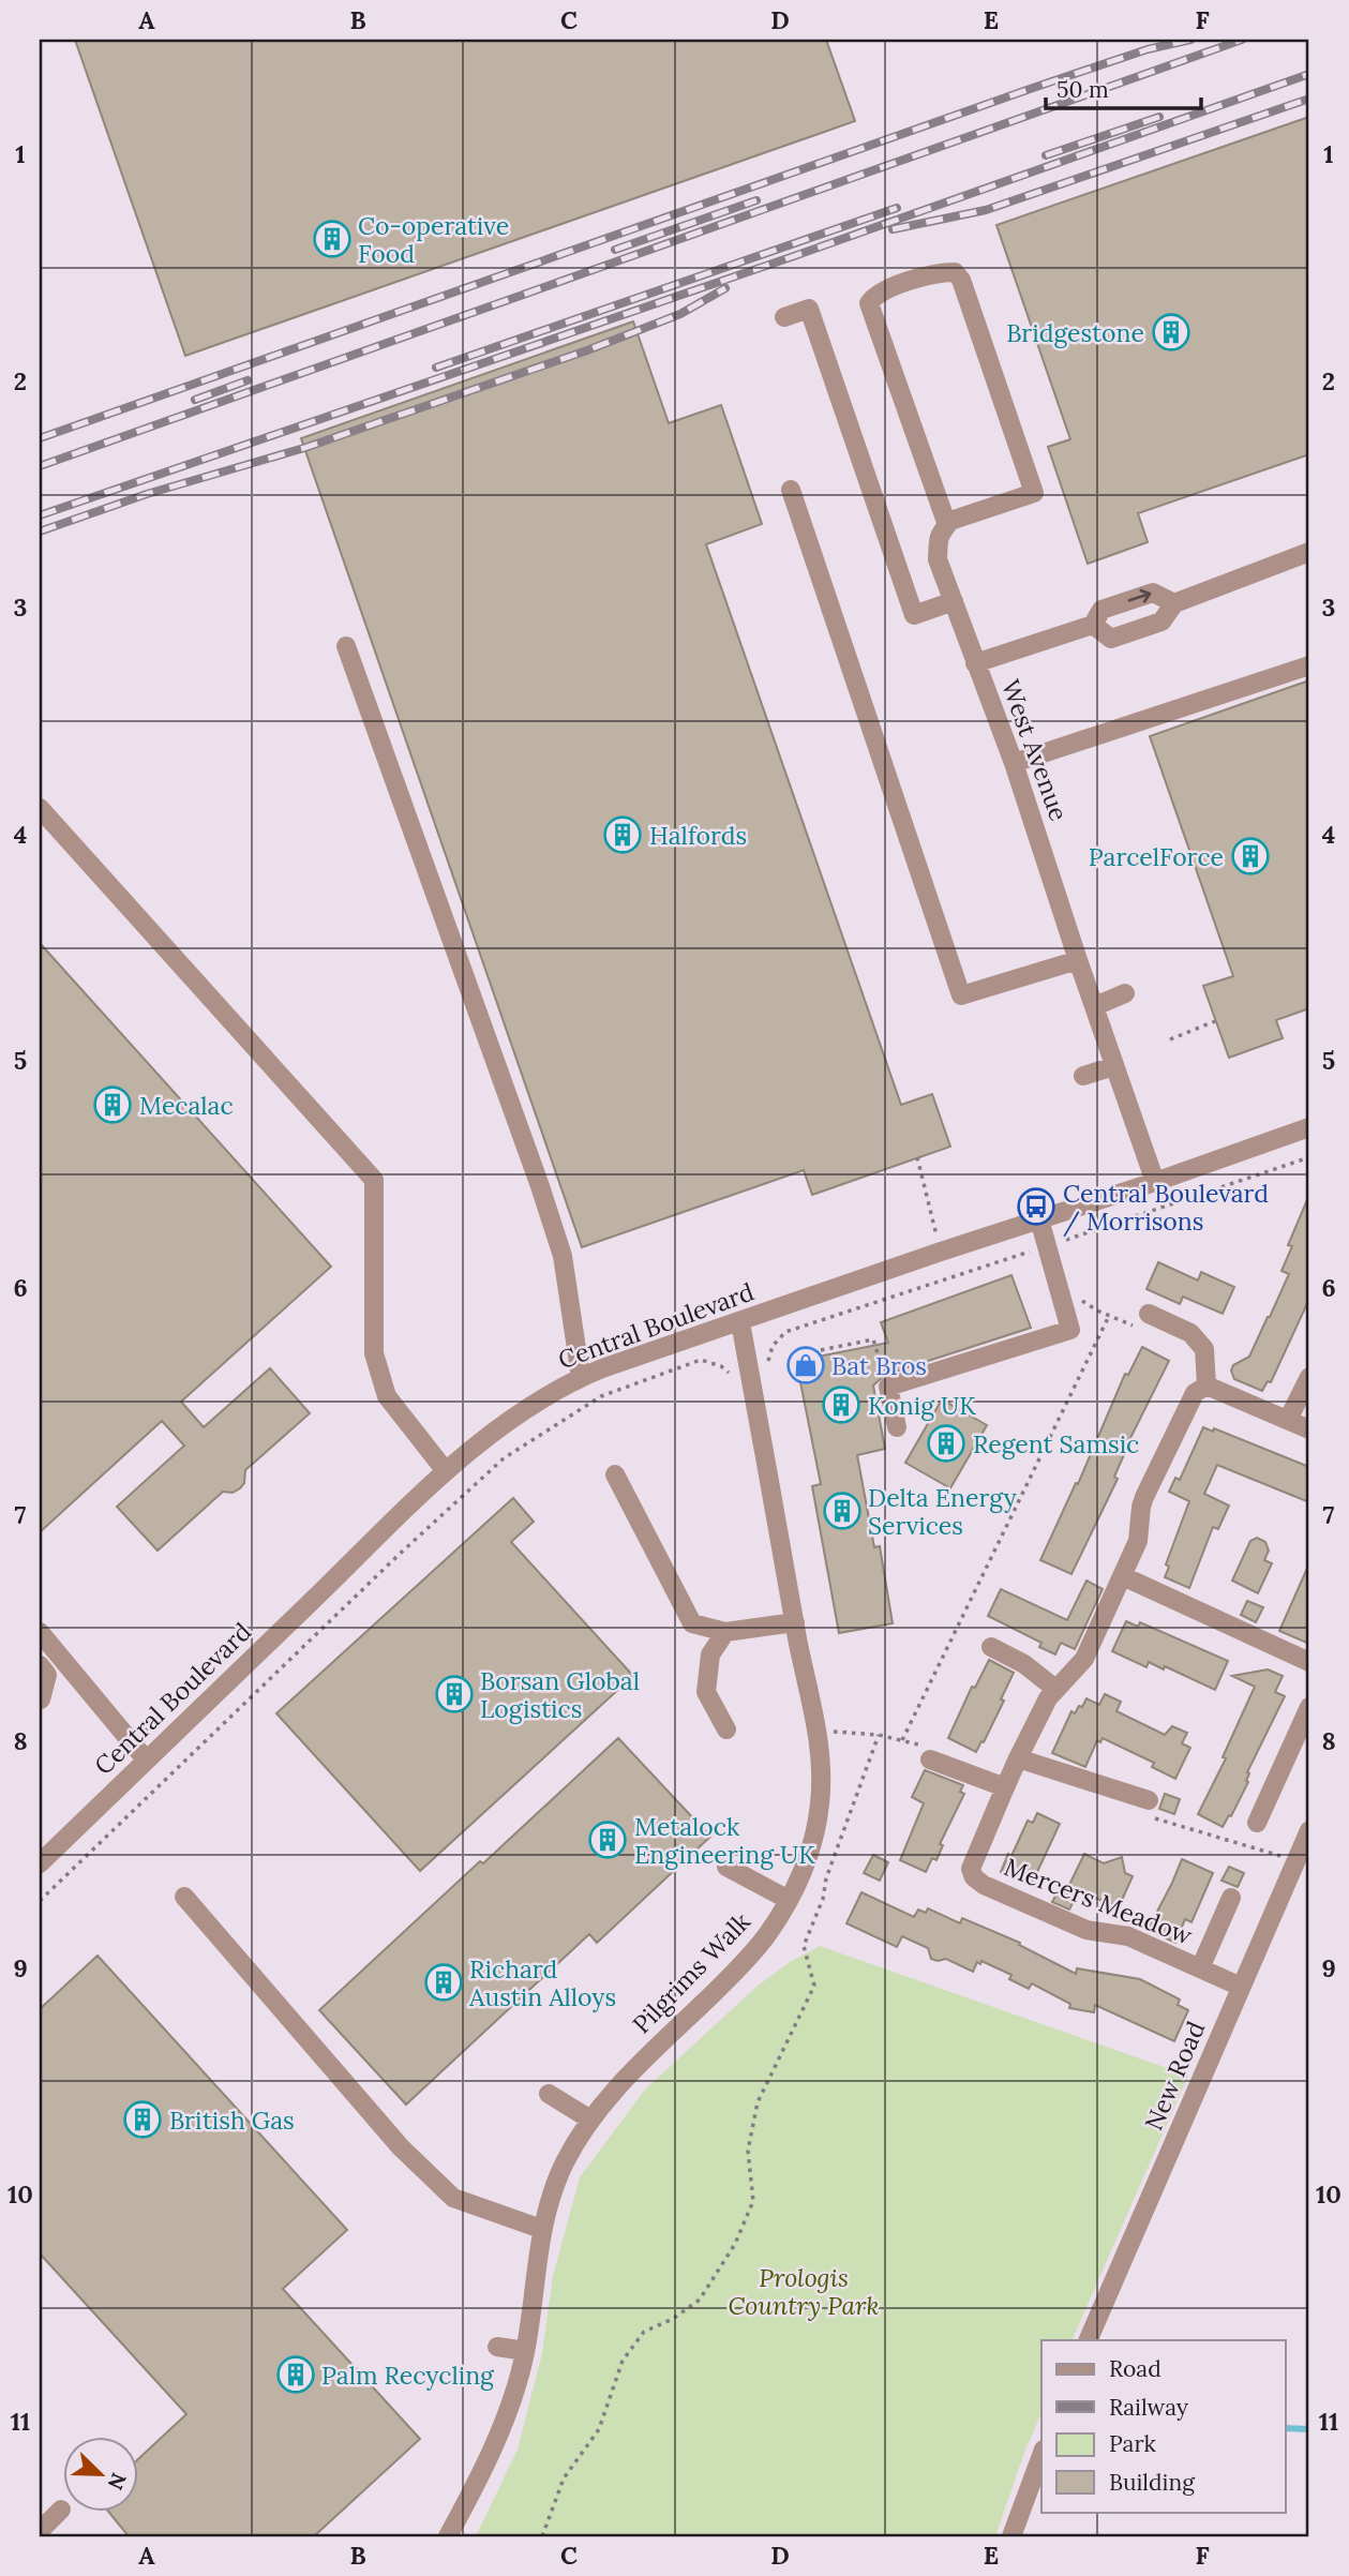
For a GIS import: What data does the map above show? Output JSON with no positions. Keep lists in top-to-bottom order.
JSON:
{
  "streets": {
    "street": [
      "West Avenue",
      "Central Boulevard",
      "Mercers Meadow",
      "Pilgrims Walk",
      "New Road"
    ]
  },
  "crossings": [
    ["West Avenue", "Central Boulevard"],
    ["Central Boulevard", "Pilgrims Walk"],
    ["Mercers Meadow", "New Road"]
  ],
  "parks": ["Prologis Country Park"],
  "places": {
    "building": [
      "Co-operative Food",
      "Bridgestone",
      "Halfords",
      "ParcelForce",
      "Mecalac",
      "Konig UK",
      "Regent Samsic",
      "Delta Energy Services",
      "Borsan Global Logistics",
      "Metalock Engineering UK",
      "Richard Austin Alloys",
      "British Gas",
      "Palm Recycling"
    ],
    "bus stop": ["Central Boulevard / Morrisons"],
    "shop": ["Bat Bros"]
  },
  "legend": [
    "Road",
    "Railway",
    "Park",
    "Building"
  ],
  "scale_bar": "50 m",
  "north": "bottom right",
  "grid": {
    "columns": [
      "A",
      "B",
      "C",
      "D",
      "E",
      "F"
    ],
    "rows": [
      "1",
      "2",
      "3",
      "4",
      "5",
      "6",
      "7",
      "8",
      "9",
      "10",
      "11"
    ]
  }
}
